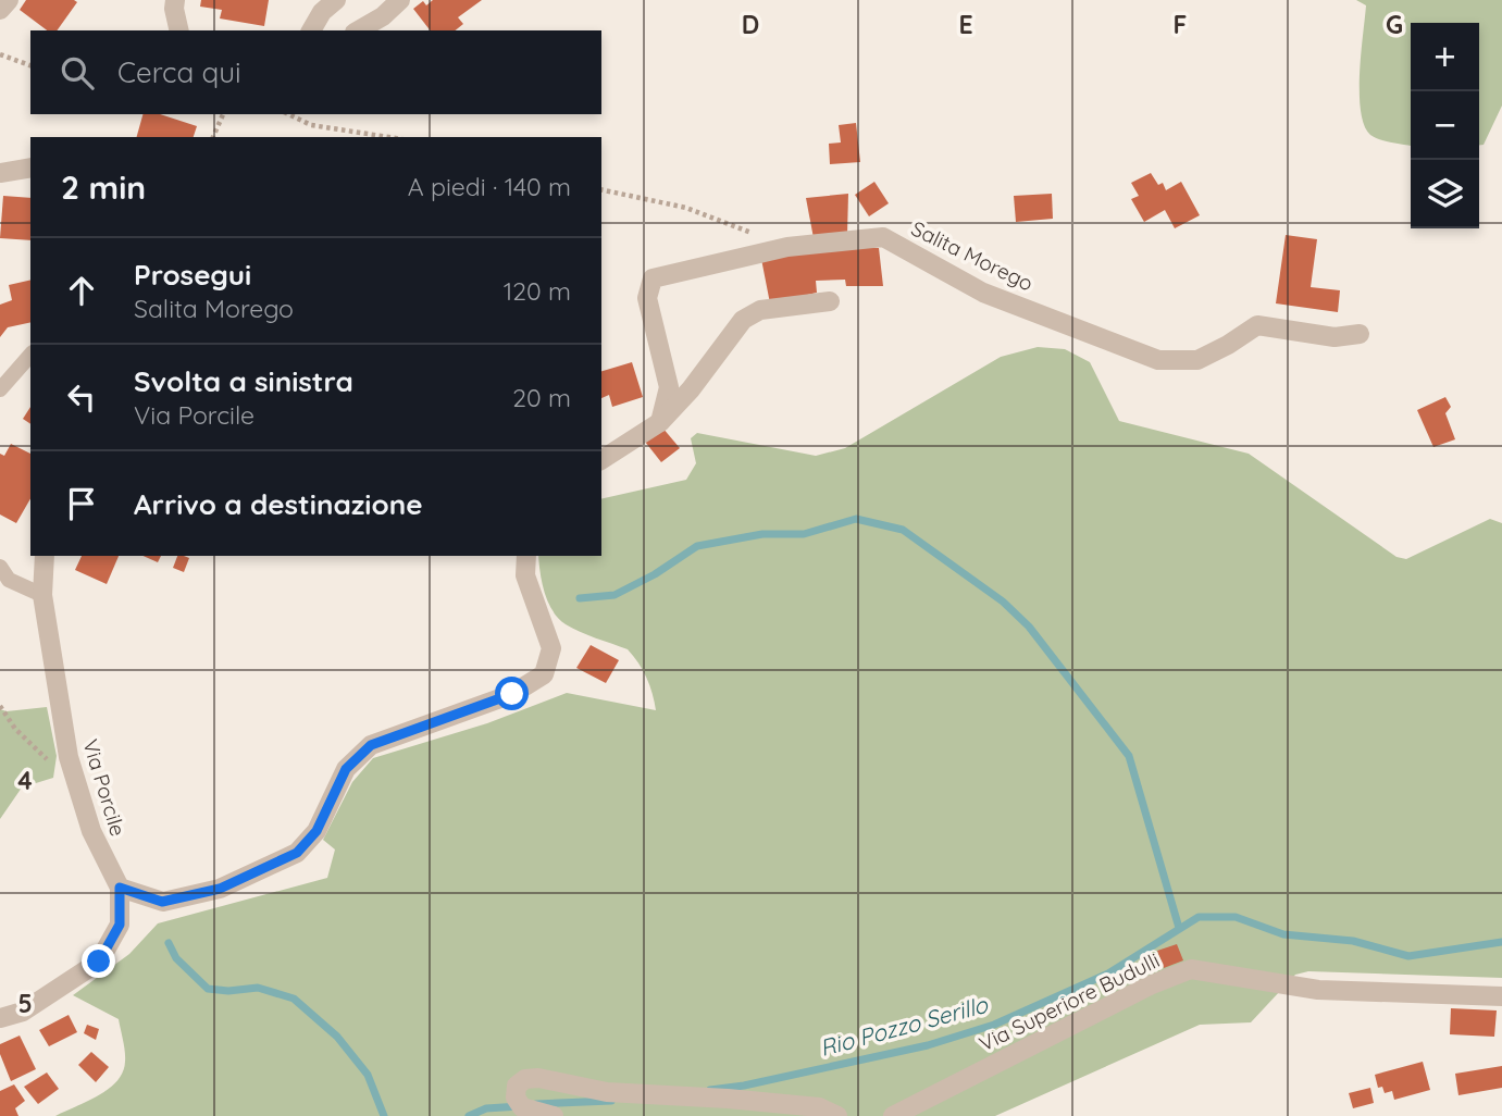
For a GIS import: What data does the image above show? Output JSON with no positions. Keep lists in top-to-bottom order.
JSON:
{
  "streets": {
    "street": ["Salita Morego", "Via Porcile", "Via Superiore Budulli"]
  },
  "water": ["Rio Pozzo Serillo"],
  "page": {
    "map_buttons": ["+", "−"],
    "search": "Cerca qui",
    "heading": ["2 min", "A piedi · 140 m"],
    "list": [
      ["Prosegui", "Salita Morego", "120 m"],
      ["Svolta a sinistra", "Via Porcile", "20 m"],
      "Arrivo a destinazione"
    ]
  },
  "grid": {
    "columns": [
      "D",
      "E",
      "F",
      "G"
    ],
    "rows": ["4", "5"]
  }
}
